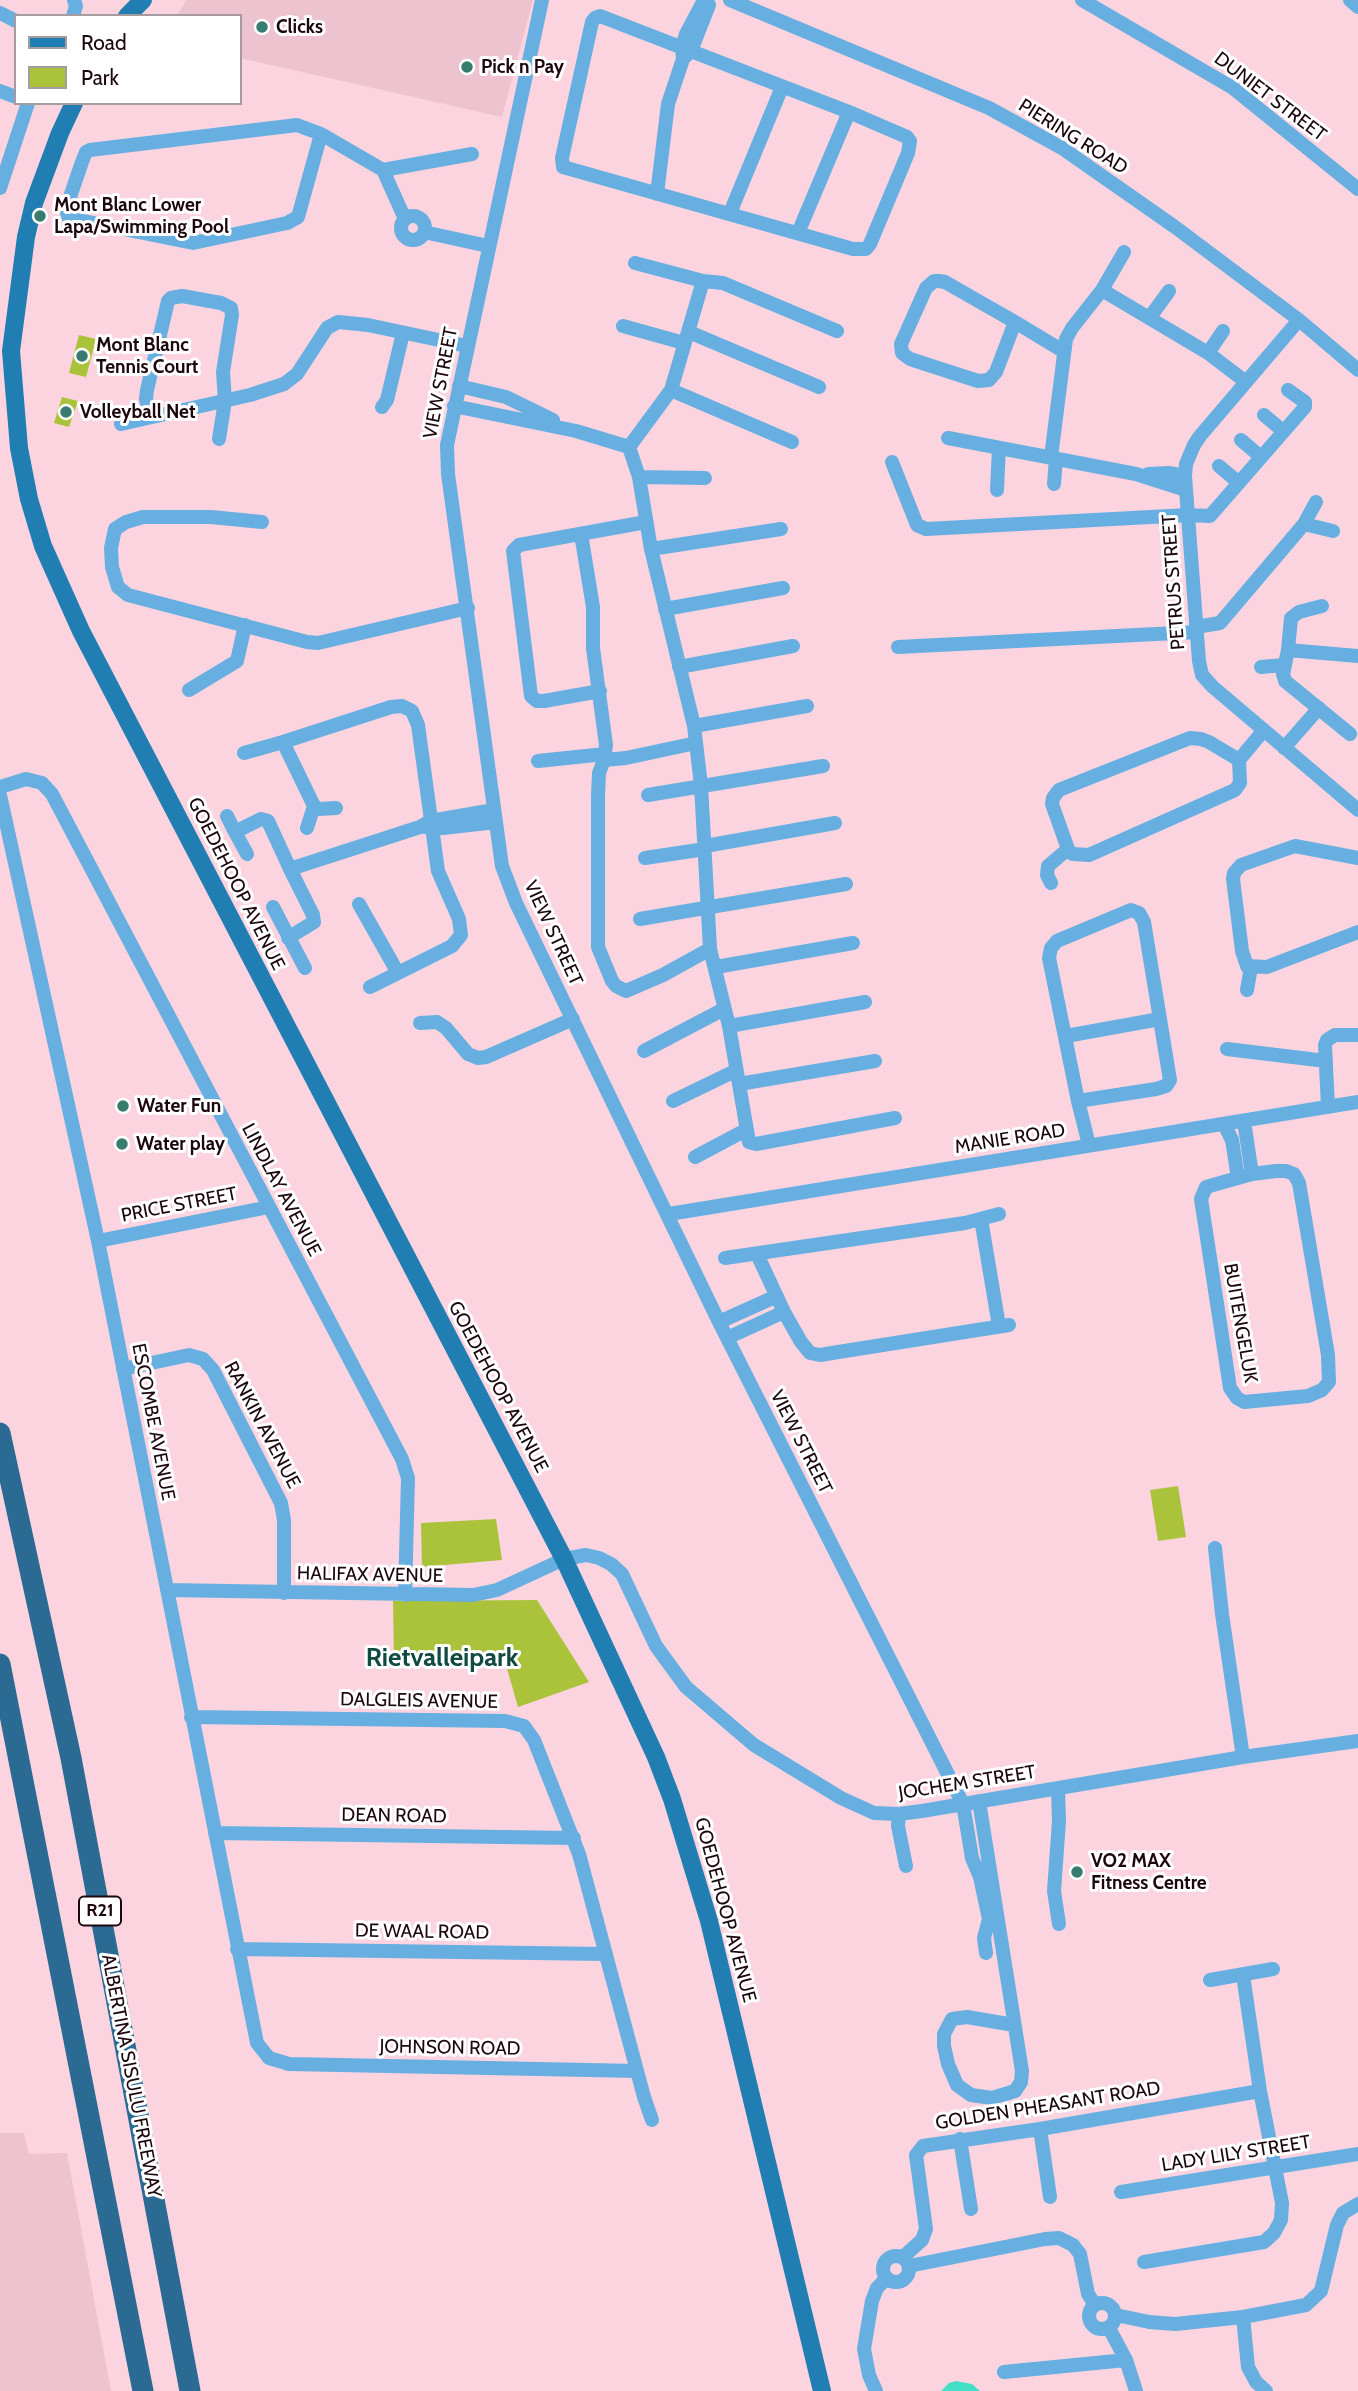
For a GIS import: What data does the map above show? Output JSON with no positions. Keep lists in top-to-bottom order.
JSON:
{
  "streets": {
    "highway": ["R21", "ALBERTINA SISULU FREEWAY"],
    "main road": ["GOEDEHOOP AVENUE"],
    "street": [
      "DUNIET STREET",
      "PIERING ROAD",
      "VIEW STREET",
      "PETRUS STREET",
      "MANIE ROAD",
      "LINDLAY AVENUE",
      "PRICE STREET",
      "BUITENGELUK",
      "ESCOMBE AVENUE",
      "RANKIN AVENUE",
      "HALIFAX AVENUE",
      "DALGLEIS AVENUE",
      "JOCHEM STREET",
      "DEAN ROAD",
      "DE WAAL ROAD",
      "JOHNSON ROAD",
      "GOLDEN PHEASANT ROAD",
      "LADY LILY STREET"
    ]
  },
  "crossings": [
    ["PIERING ROAD", "PETRUS STREET"],
    ["VIEW STREET", "MANIE ROAD"],
    ["VIEW STREET", "JOCHEM STREET"],
    ["GOEDEHOOP AVENUE", "HALIFAX AVENUE"],
    ["GOEDEHOOP AVENUE", "JOCHEM STREET"],
    ["LINDLAY AVENUE", "PRICE STREET"],
    ["LINDLAY AVENUE", "HALIFAX AVENUE"],
    ["PRICE STREET", "ESCOMBE AVENUE"],
    ["ESCOMBE AVENUE", "RANKIN AVENUE"],
    ["ESCOMBE AVENUE", "HALIFAX AVENUE"],
    ["ESCOMBE AVENUE", "DALGLEIS AVENUE"],
    ["ESCOMBE AVENUE", "DEAN ROAD"],
    ["ESCOMBE AVENUE", "DE WAAL ROAD"],
    ["ESCOMBE AVENUE", "JOHNSON ROAD"],
    ["RANKIN AVENUE", "HALIFAX AVENUE"],
    ["HALIFAX AVENUE", "JOCHEM STREET"],
    ["DALGLEIS AVENUE", "DEAN ROAD"],
    ["DALGLEIS AVENUE", "DE WAAL ROAD"],
    ["DALGLEIS AVENUE", "JOHNSON ROAD"]
  ],
  "districts": ["Rietvalleipark"],
  "places": [
    "Clicks",
    "Pick n Pay",
    "Mont Blanc Lower Lapa/Swimming Pool",
    "Mont Blanc Tennis Court",
    "Volleyball Net",
    "Water Fun",
    "Water play",
    "VO2 MAX Fitness Centre"
  ],
  "legend": ["Road", "Park"]
}
